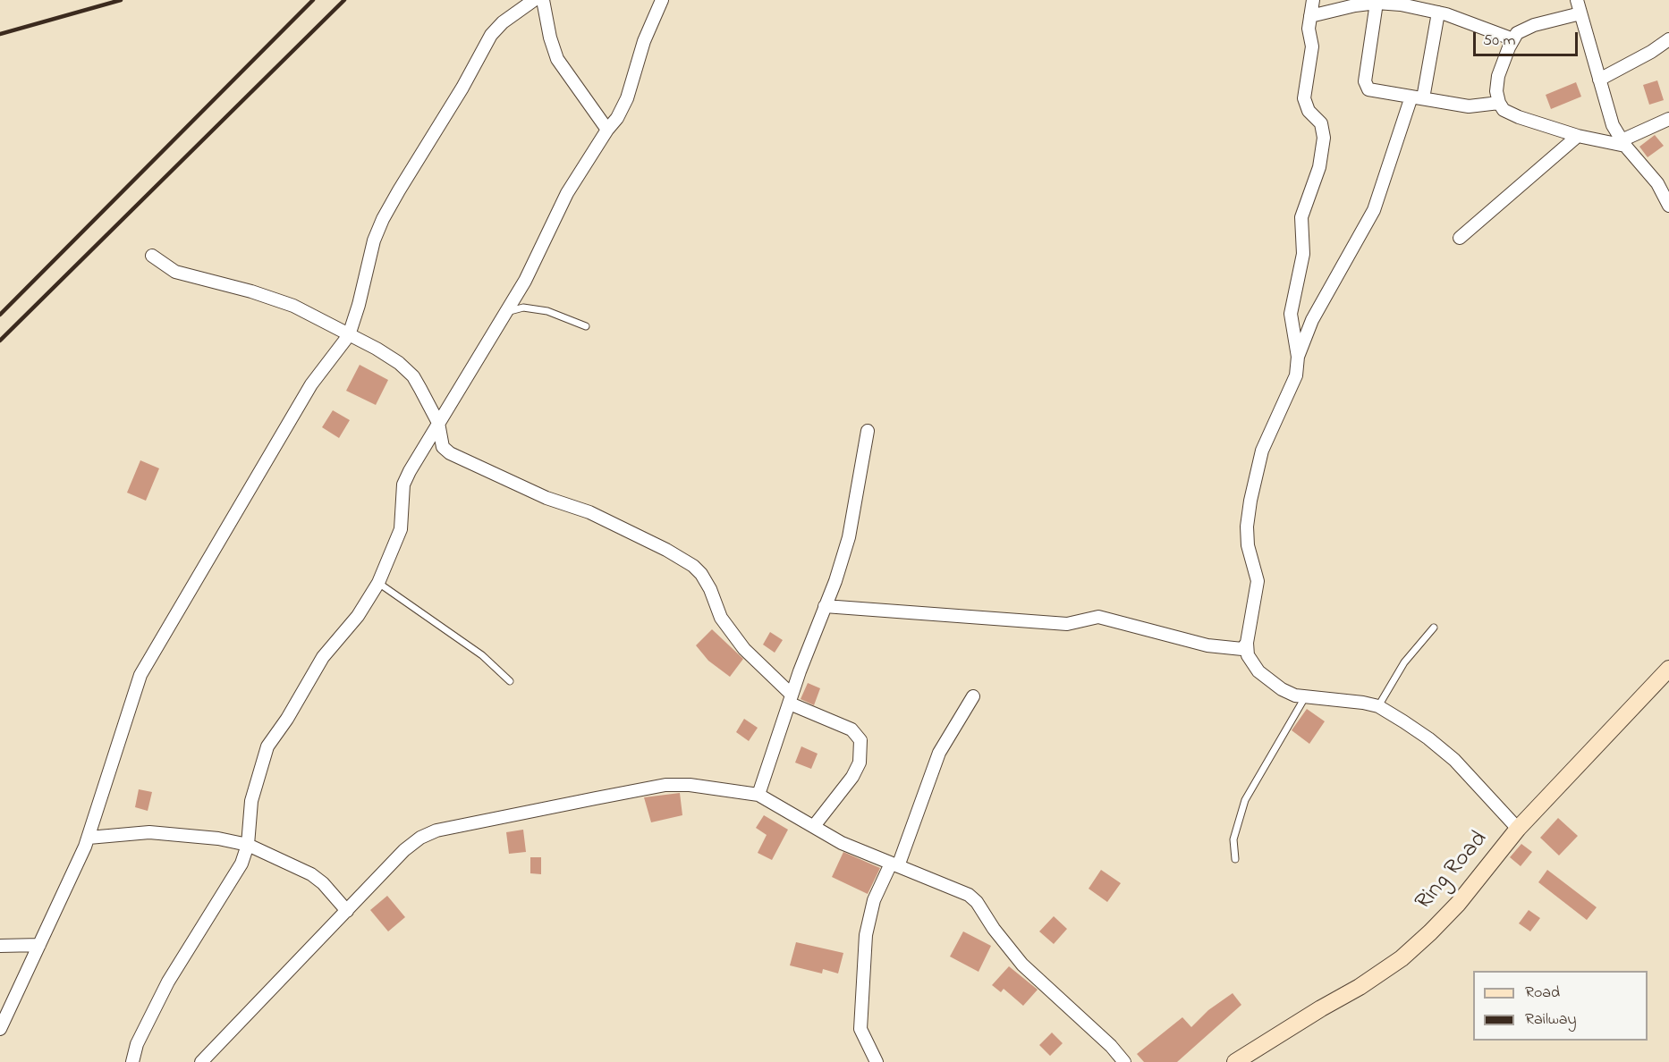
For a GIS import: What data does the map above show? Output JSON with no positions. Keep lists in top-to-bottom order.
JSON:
{
  "streets": {
    "street": ["Ring Road"]
  },
  "legend": ["Road", "Railway"],
  "scale_bar": "50 m"
}
